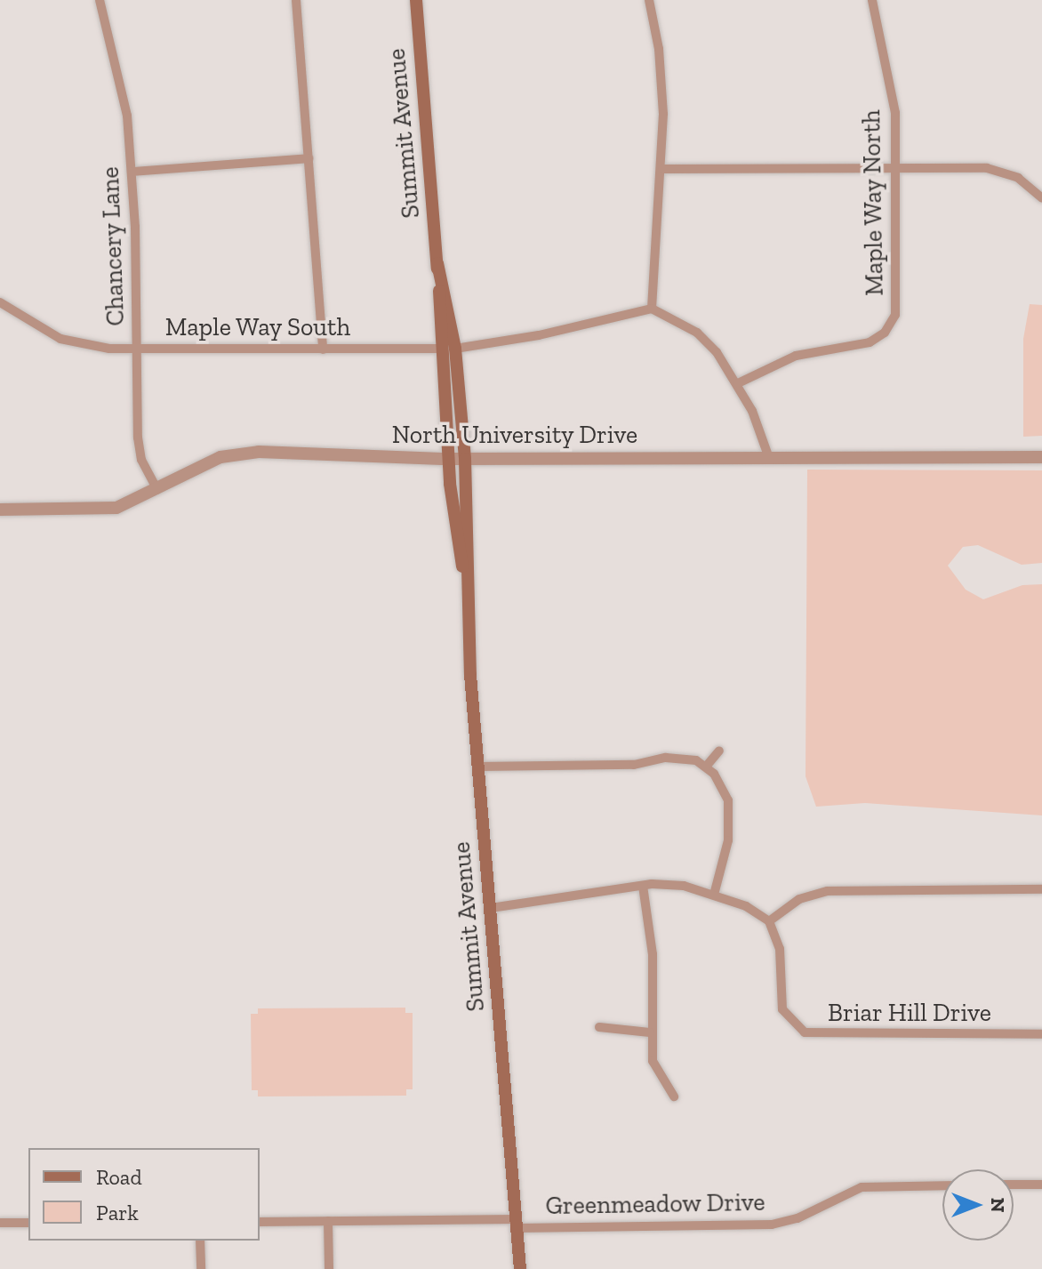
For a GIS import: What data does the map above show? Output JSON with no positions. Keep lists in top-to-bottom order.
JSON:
{
  "streets": {
    "main road": ["Summit Avenue"],
    "street": [
      "Maple Way North",
      "Chancery Lane",
      "Maple Way South",
      "North University Drive",
      "Briar Hill Drive",
      "Greenmeadow Drive"
    ]
  },
  "crossings": [
    ["Summit Avenue", "Maple Way South"],
    ["Summit Avenue", "North University Drive"],
    ["Summit Avenue", "Greenmeadow Drive"],
    ["Chancery Lane", "Maple Way South"],
    ["Chancery Lane", "North University Drive"]
  ],
  "legend": ["Road", "Park"],
  "north": "right"
}
